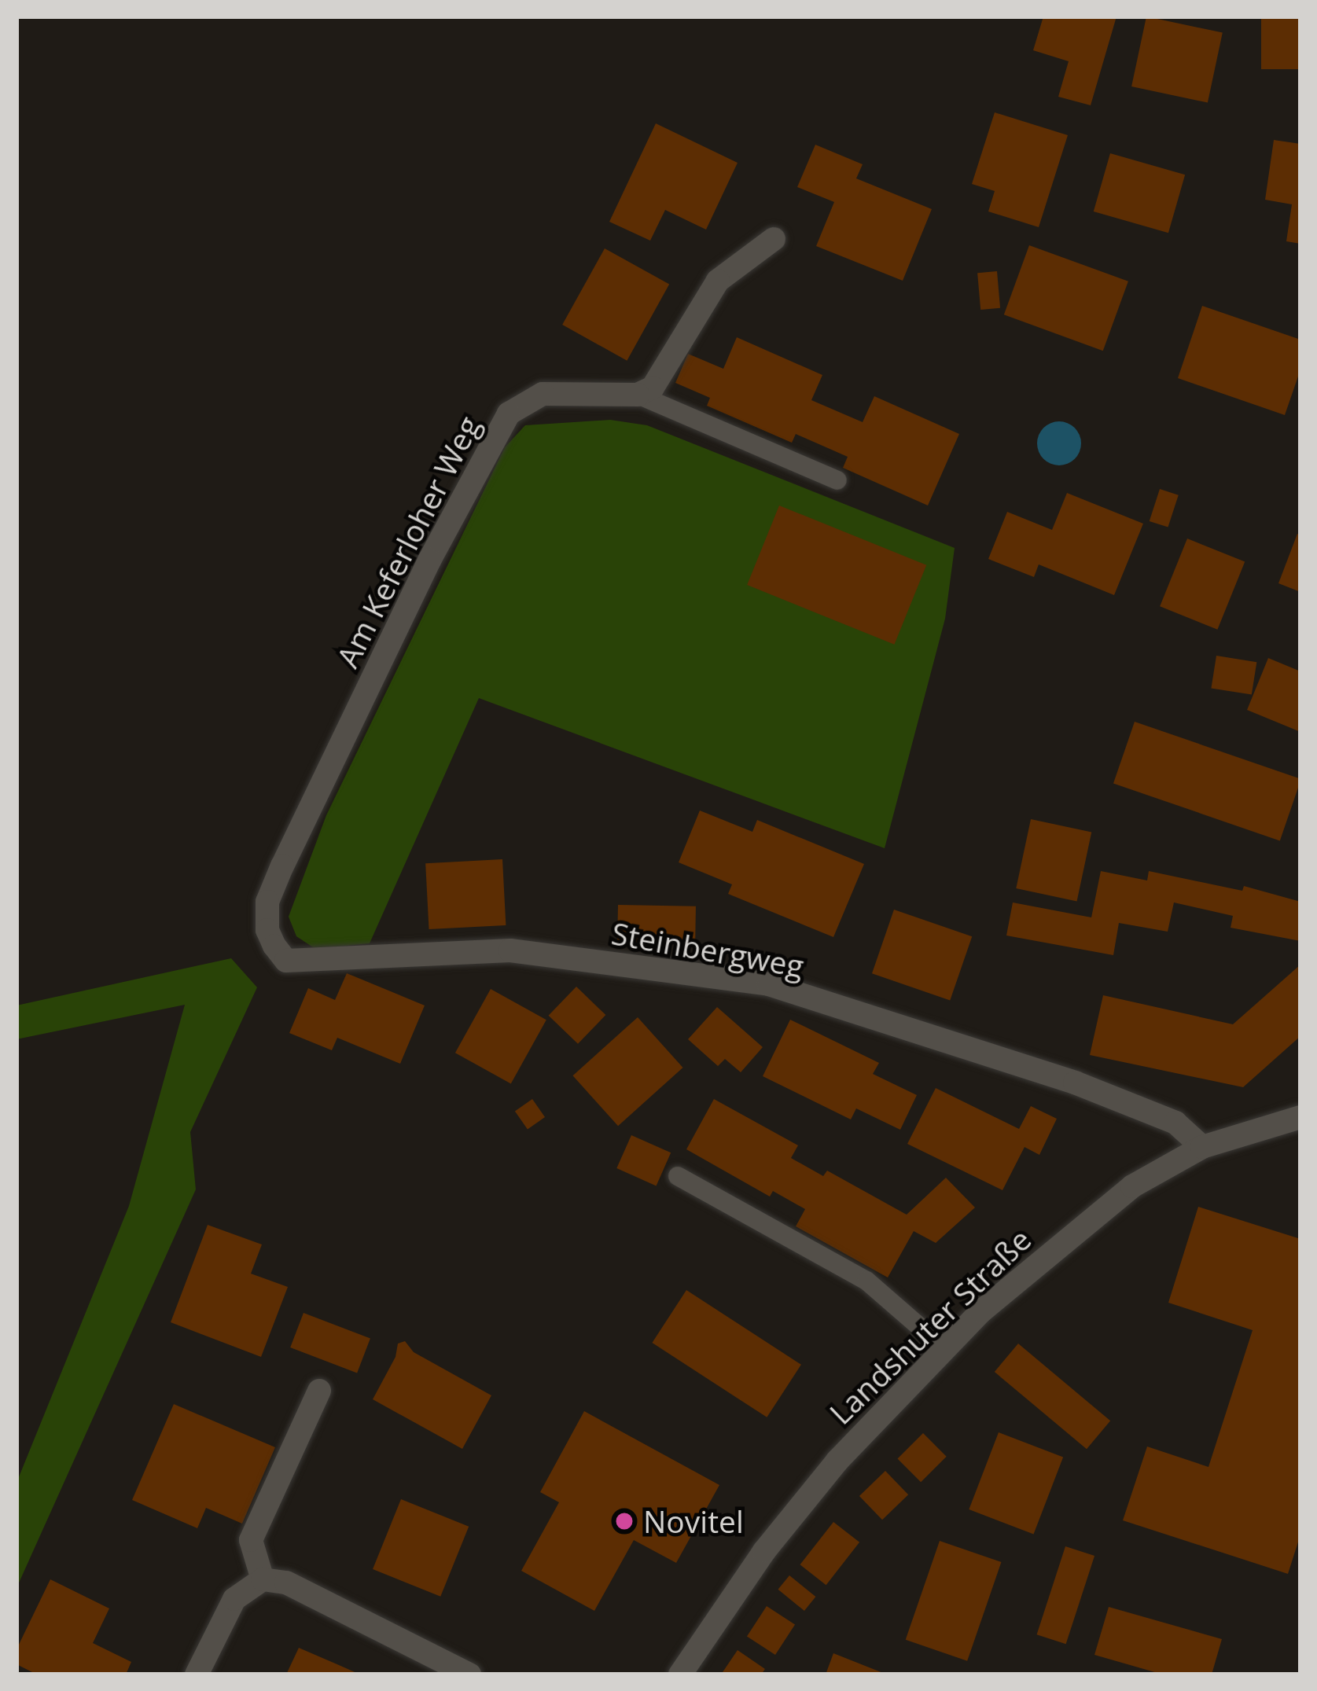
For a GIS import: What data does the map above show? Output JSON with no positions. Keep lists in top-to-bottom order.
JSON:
{
  "streets": {
    "street": ["Am Keferloher Weg", "Steinbergweg", "Landshuter Straße"]
  },
  "crossings": [
    ["Am Keferloher Weg", "Steinbergweg"],
    ["Steinbergweg", "Landshuter Straße"]
  ],
  "places": ["Novitel"]
}
